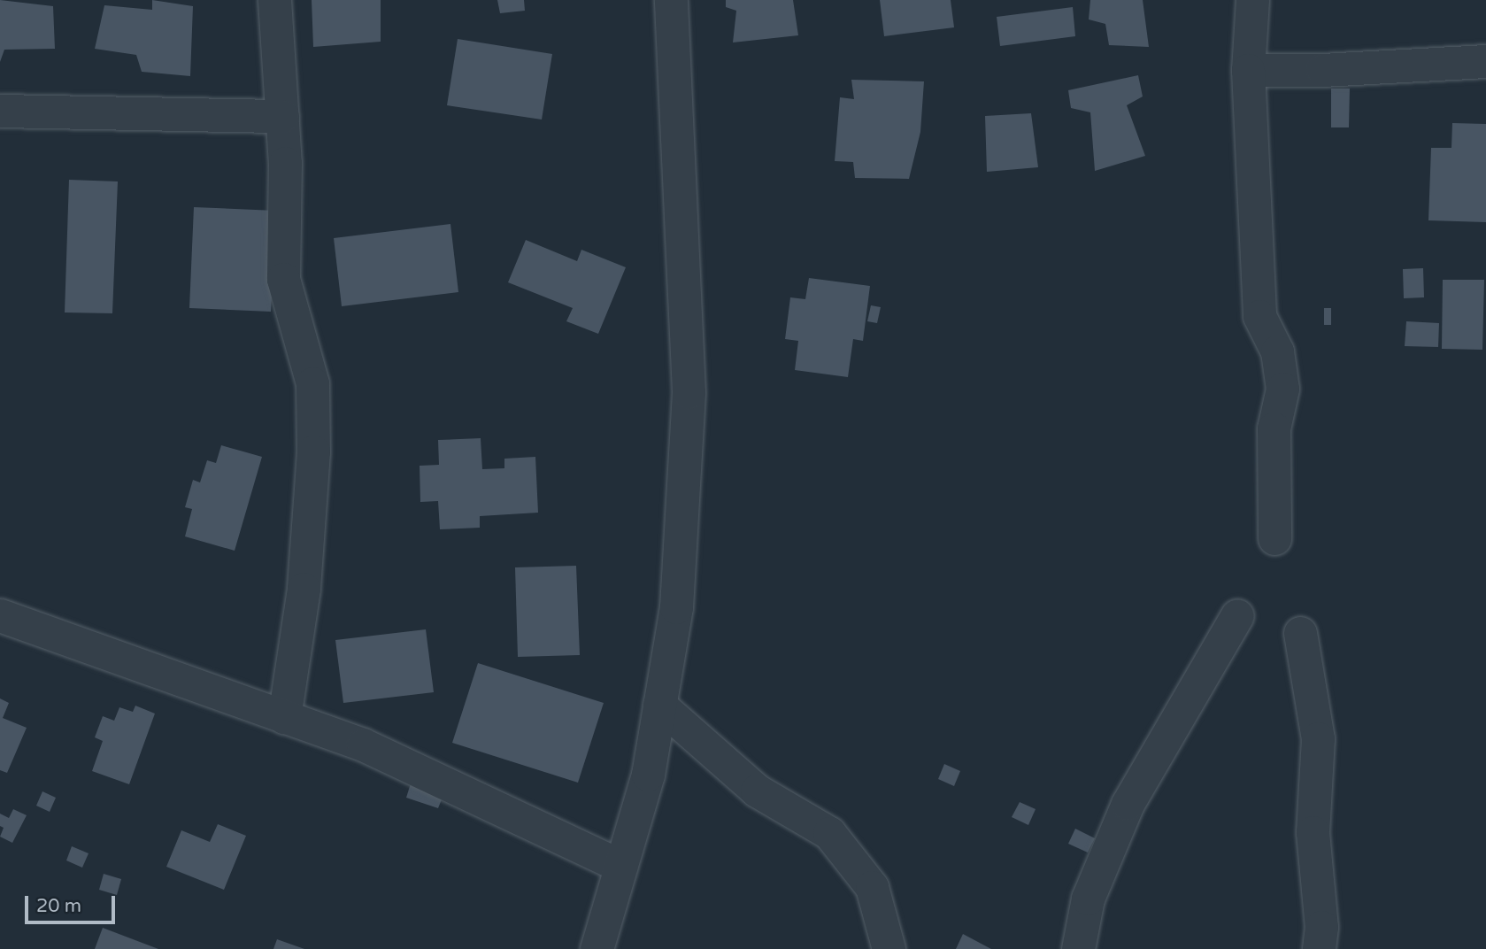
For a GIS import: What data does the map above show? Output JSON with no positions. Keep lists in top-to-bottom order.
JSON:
{
  "scale_bar": "20 m"
}
